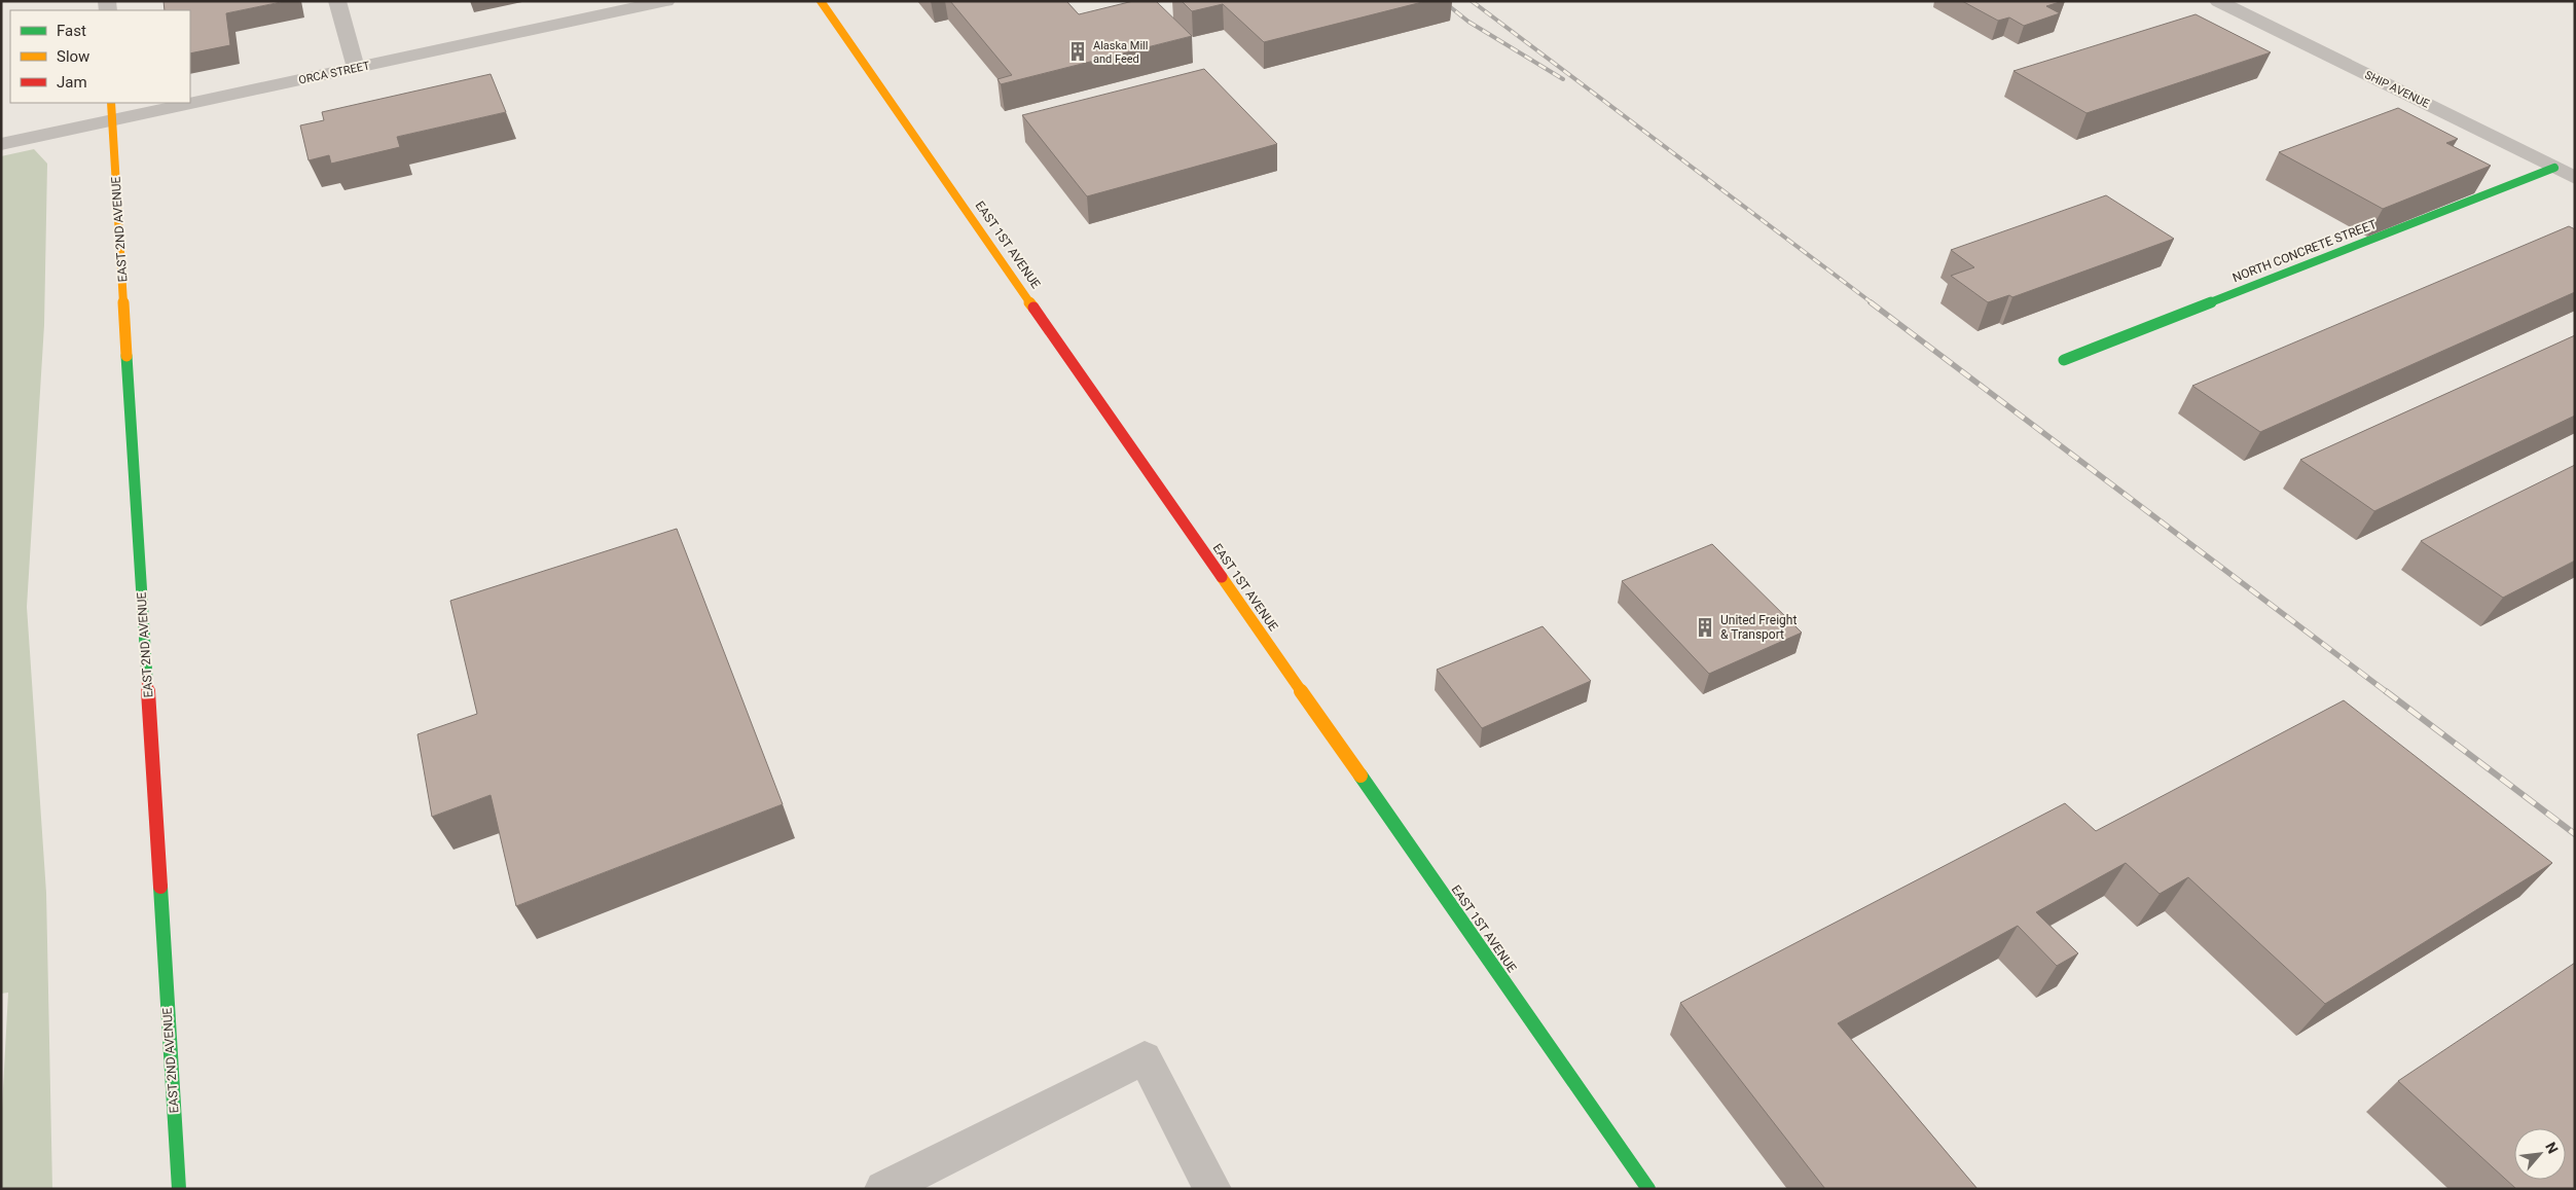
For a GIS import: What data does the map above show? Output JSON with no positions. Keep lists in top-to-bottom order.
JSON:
{
  "streets": {
    "street": [
      "ORCA STREET",
      "SHIP AVENUE",
      "EAST 2ND AVENUE",
      "EAST 1ST AVENUE",
      "NORTH CONCRETE STREET"
    ]
  },
  "crossings": [
    ["ORCA STREET", "EAST 2ND AVENUE"],
    ["SHIP AVENUE", "NORTH CONCRETE STREET"]
  ],
  "places": {
    "building": ["Alaska Mill and Feed", "United Freight & Transport"]
  },
  "legend": ["Fast", "Slow", "Jam"],
  "north": "top right"
}
